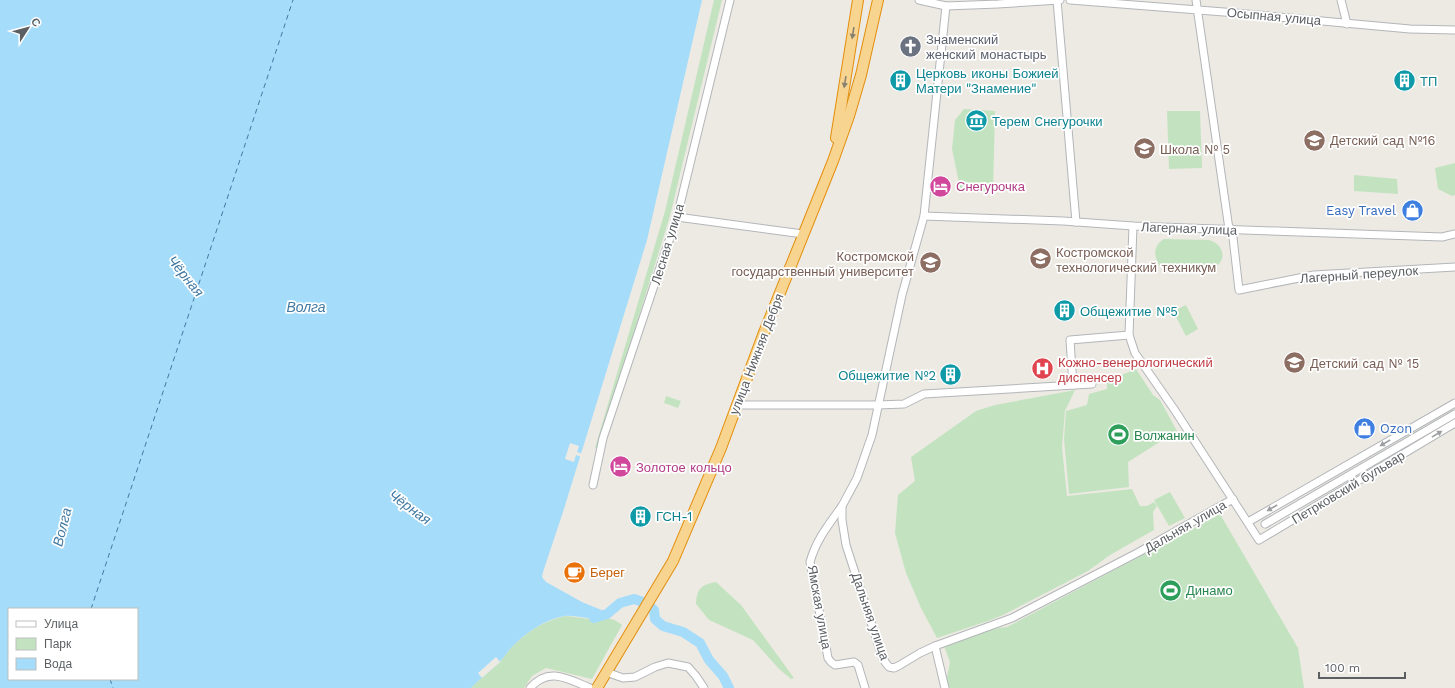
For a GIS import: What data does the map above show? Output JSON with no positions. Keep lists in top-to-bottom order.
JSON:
{
  "streets": {
    "highway": ["улица Нижняя Дебря"],
    "street": [
      "Осыпная улица",
      "Лагерная улица",
      "Лесная улица",
      "Лагерный переулок",
      "Петрковский бульвар",
      "Дальняя улица",
      "Ямская улица"
    ]
  },
  "crossings": [
    ["Лагерная улица", "Лагерный переулок"],
    ["Лагерная улица", "Петрковский бульвар"],
    ["Петрковский бульвар", "Дальняя улица"],
    ["Дальняя улица", "Ямская улица"]
  ],
  "water": ["Чёрная", "Волга"],
  "places": {
    "church": ["Знаменский женский монастырь"],
    "building": [
      "Церковь иконы Божией Матери \"Знамение\"",
      "ТП",
      "Общежитие №5",
      "Общежитие №2",
      "ГСН-1"
    ],
    "museum": ["Терем Cнегурочки"],
    "school or university": [
      "Детский сад №16",
      "Школа № 5",
      "Костромской технологический техникум",
      "Костромской государственный университет",
      "Детский сад № 15"
    ],
    "hotel": ["Снегурочка", "Золотое кольцо"],
    "shop": ["Easy Travel", "Ozon"],
    "hospital": ["Кожно-венерологический диспенсер"],
    "sports": ["Волжанин", "Динамо"],
    "cafe": ["Берег"]
  },
  "legend": ["Улица", "Парк", "Вода"],
  "scale_bar": "100 m",
  "north": "top right"
}
